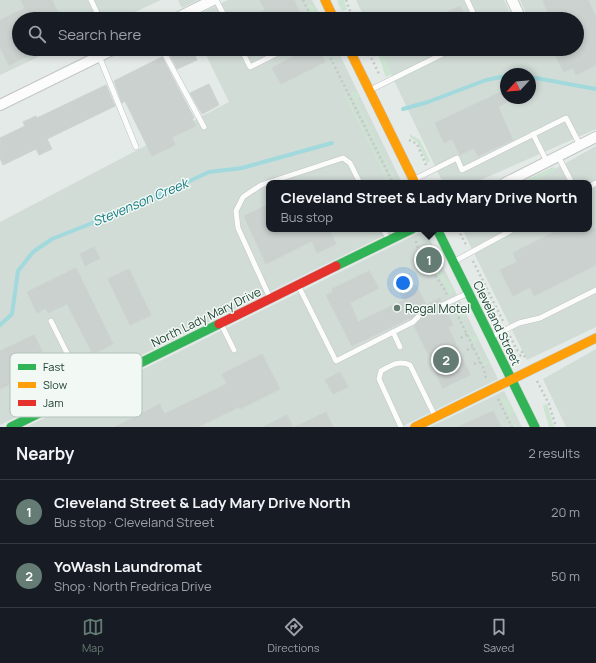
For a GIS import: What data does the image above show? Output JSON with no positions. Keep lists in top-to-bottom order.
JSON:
{
  "streets": {
    "street": ["North Lady Mary Drive", "Cleveland Street"]
  },
  "water": ["Stevenson Creek"],
  "places": ["Regal Motel"],
  "legend": ["Fast", "Slow", "Jam"],
  "north": "bottom left",
  "page": {
    "search": "Search here",
    "popup": ["Cleveland Street & Lady Mary Drive North", "Bus stop"],
    "pins": ["1", "2"],
    "heading": ["Nearby", "2 results"],
    "list": [
      {
        "mark": "1",
        "name": "Cleveland Street & Lady Mary Drive North",
        "note": "Bus stop · Cleveland Street",
        "value": "20 m"
      },
      {
        "mark": "2",
        "name": "YoWash Laundromat",
        "note": "Shop · North Fredrica Drive",
        "value": "50 m"
      }
    ],
    "nav": ["Map", "Directions", "Saved"]
  }
}
